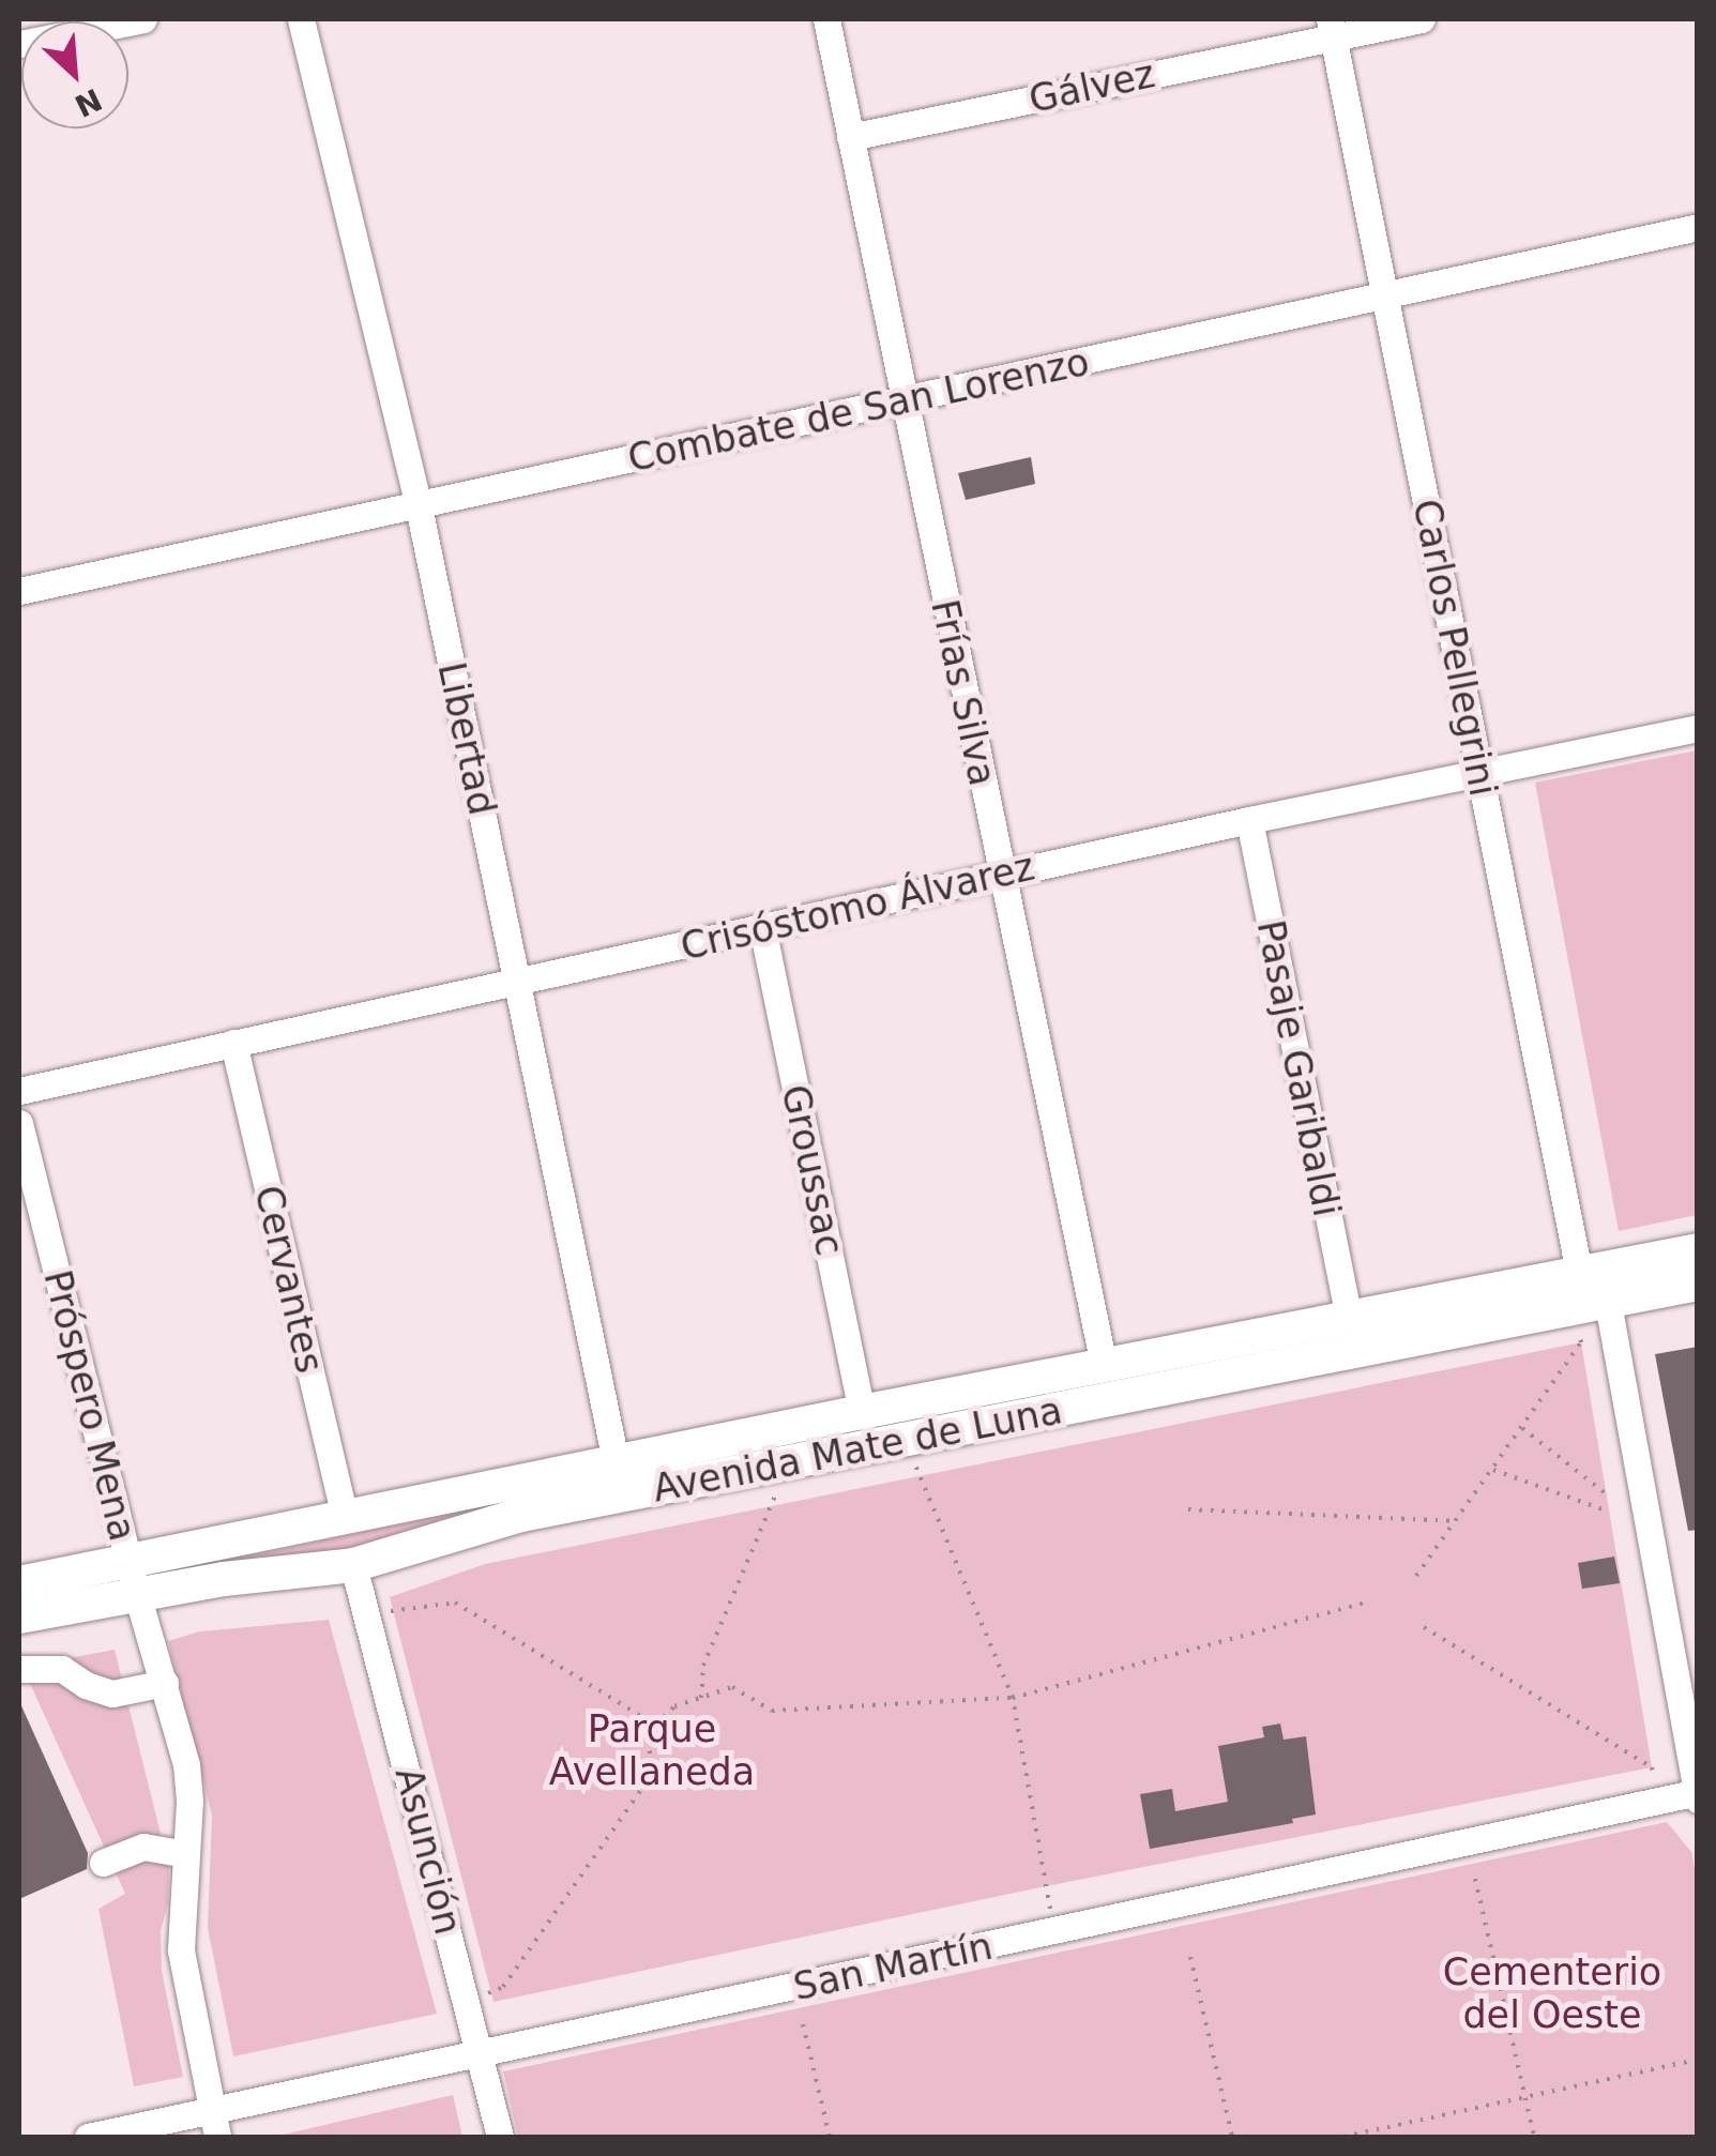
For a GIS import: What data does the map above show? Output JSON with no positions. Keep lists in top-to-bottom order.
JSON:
{
  "streets": {
    "main road": ["Avenida Mate de Luna"],
    "street": [
      "Gálvez",
      "Combate de San Lorenzo",
      "Carlos Pellegrini",
      "Frías Silva",
      "Libertad",
      "Crisóstomo Álvarez",
      "Pasaje Garibaldi",
      "Groussac",
      "Cervantes",
      "Próspero Mena",
      "Asunción",
      "San Martín"
    ]
  },
  "crossings": [
    ["Gálvez", "Carlos Pellegrini"],
    ["Gálvez", "Frías Silva"],
    ["Combate de San Lorenzo", "Carlos Pellegrini"],
    ["Combate de San Lorenzo", "Frías Silva"],
    ["Combate de San Lorenzo", "Libertad"],
    ["Carlos Pellegrini", "Crisóstomo Álvarez"],
    ["Carlos Pellegrini", "Avenida Mate de Luna"],
    ["Frías Silva", "Crisóstomo Álvarez"],
    ["Frías Silva", "Avenida Mate de Luna"],
    ["Libertad", "Crisóstomo Álvarez"],
    ["Libertad", "Avenida Mate de Luna"],
    ["Crisóstomo Álvarez", "Pasaje Garibaldi"],
    ["Crisóstomo Álvarez", "Groussac"],
    ["Crisóstomo Álvarez", "Cervantes"],
    ["Pasaje Garibaldi", "Avenida Mate de Luna"],
    ["Groussac", "Avenida Mate de Luna"],
    ["Cervantes", "Avenida Mate de Luna"],
    ["Próspero Mena", "Avenida Mate de Luna"],
    ["Próspero Mena", "San Martín"],
    ["Avenida Mate de Luna", "Asunción"],
    ["Asunción", "San Martín"]
  ],
  "parks": ["Parque Avellaneda", "Cementerio del Oeste"],
  "north": "bottom right"
}
